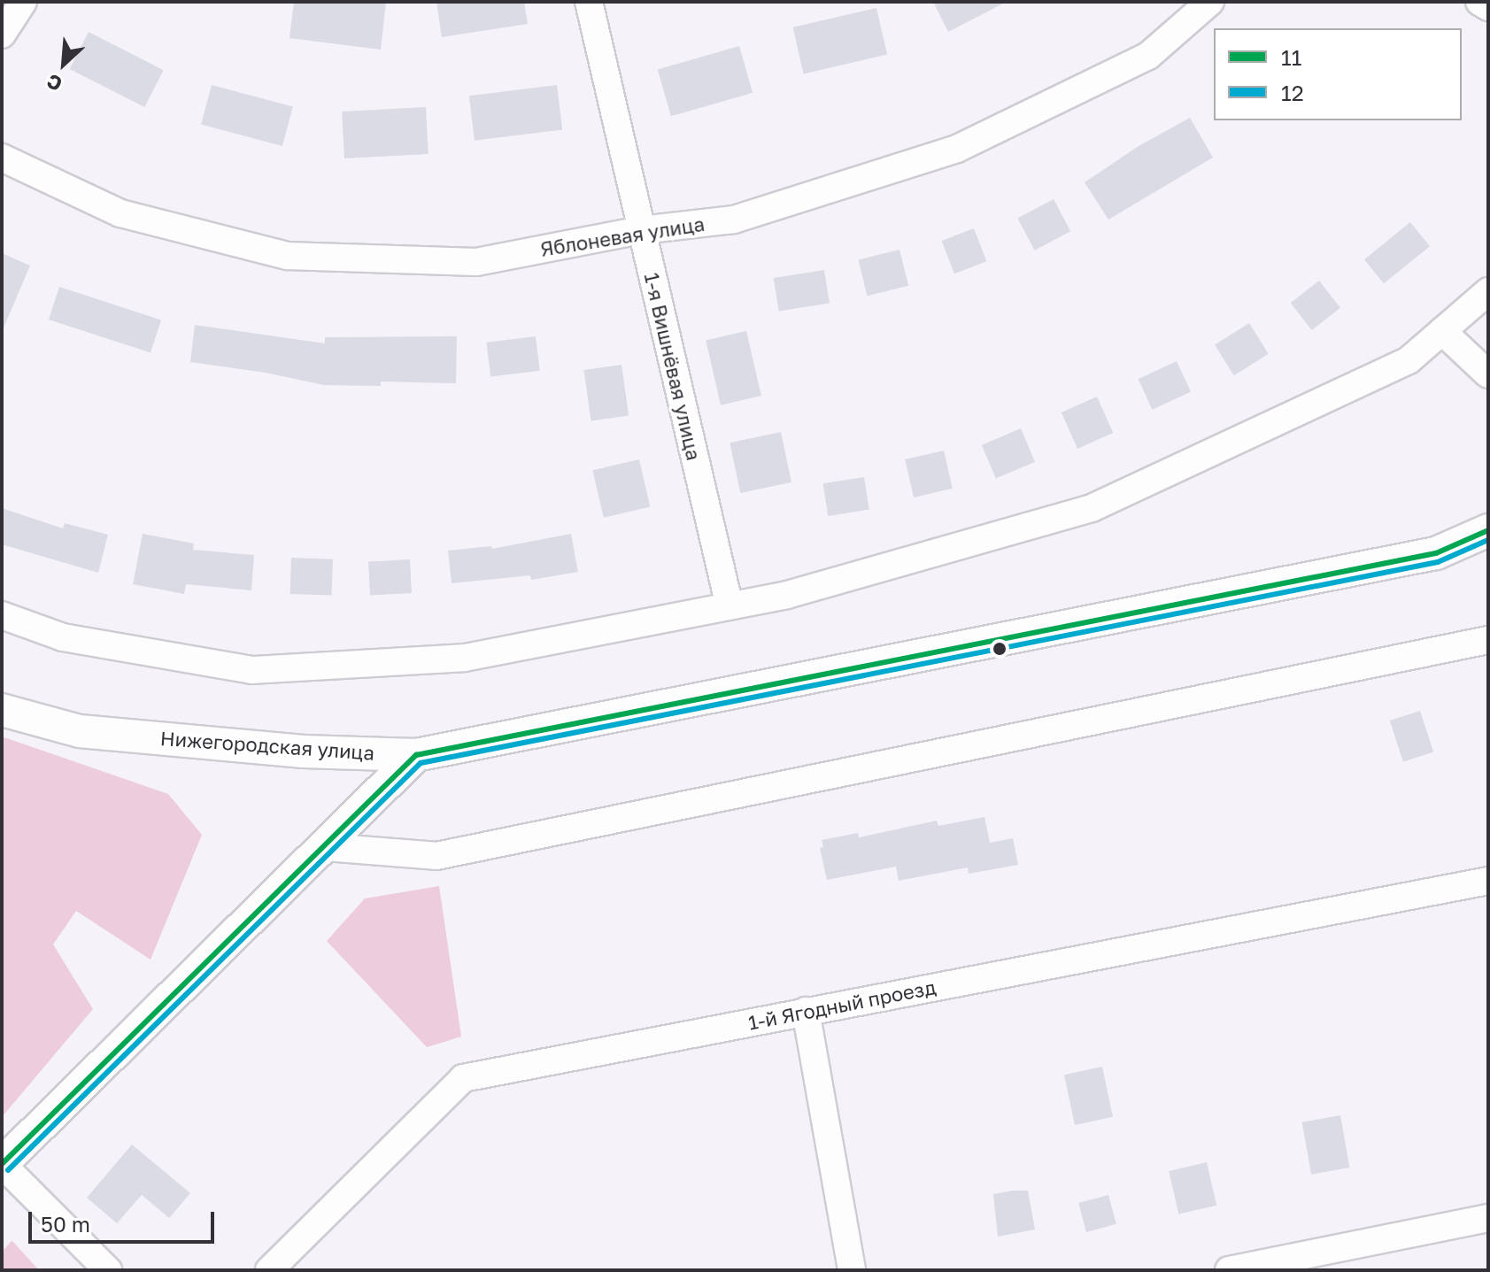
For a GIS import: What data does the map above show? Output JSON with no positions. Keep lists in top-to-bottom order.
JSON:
{
  "streets": {
    "street": [
      "Яблоневая улица",
      "1-я Вишнёвая улица",
      "Нижегородская улица",
      "1-й Ягодный проезд"
    ]
  },
  "crossings": [
    ["Яблоневая улица", "1-я Вишнёвая улица"]
  ],
  "lines": ["transit line 11", "transit line 12"],
  "legend": ["11", "12"],
  "scale_bar": "50 m",
  "north": "bottom left"
}
